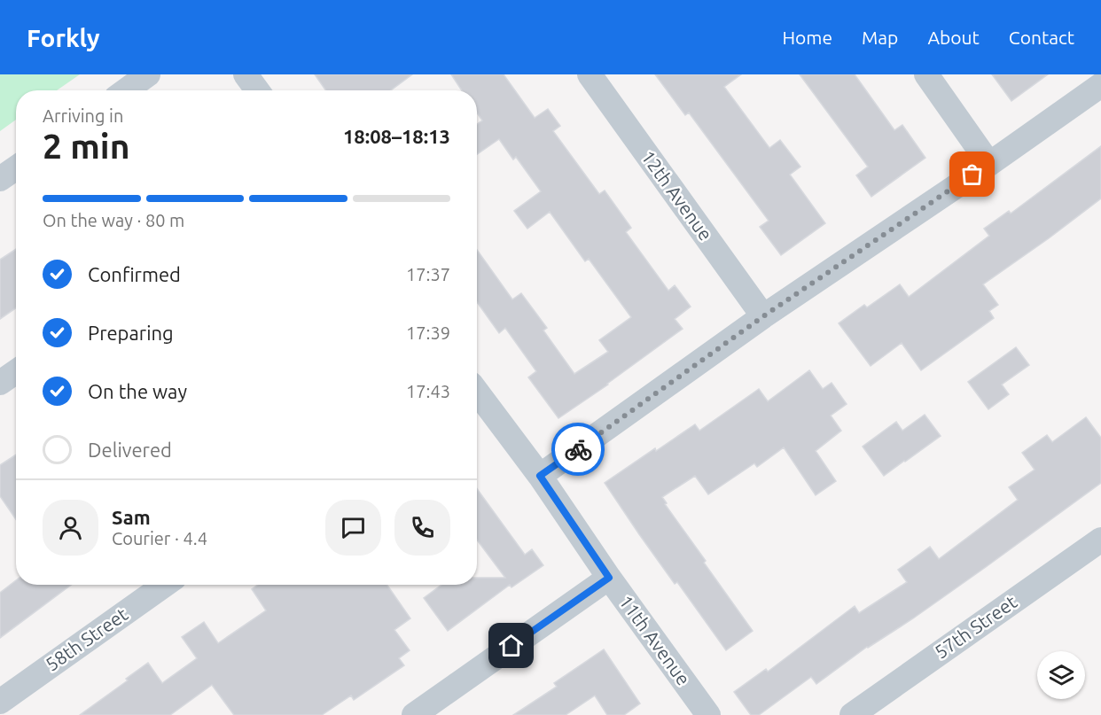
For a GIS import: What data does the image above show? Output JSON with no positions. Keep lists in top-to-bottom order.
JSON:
{
  "streets": {
    "street": [
      "12th Avenue",
      "57th Street",
      "58th Street",
      "11th Avenue"
    ]
  },
  "page": {
    "header": "Forkly",
    "nav": [
      "Home",
      "Map",
      "About",
      "Contact"
    ],
    "heading": ["2 min", "Arriving in", "18:08–18:13"],
    "panel": ["Sam", "Courier · 4.4"],
    "bar": "On the way · 80 m",
    "list": [
      ["Confirmed", "17:37"],
      ["Preparing", "17:39"],
      ["On the way", "17:43"],
      "Delivered"
    ]
  }
}
